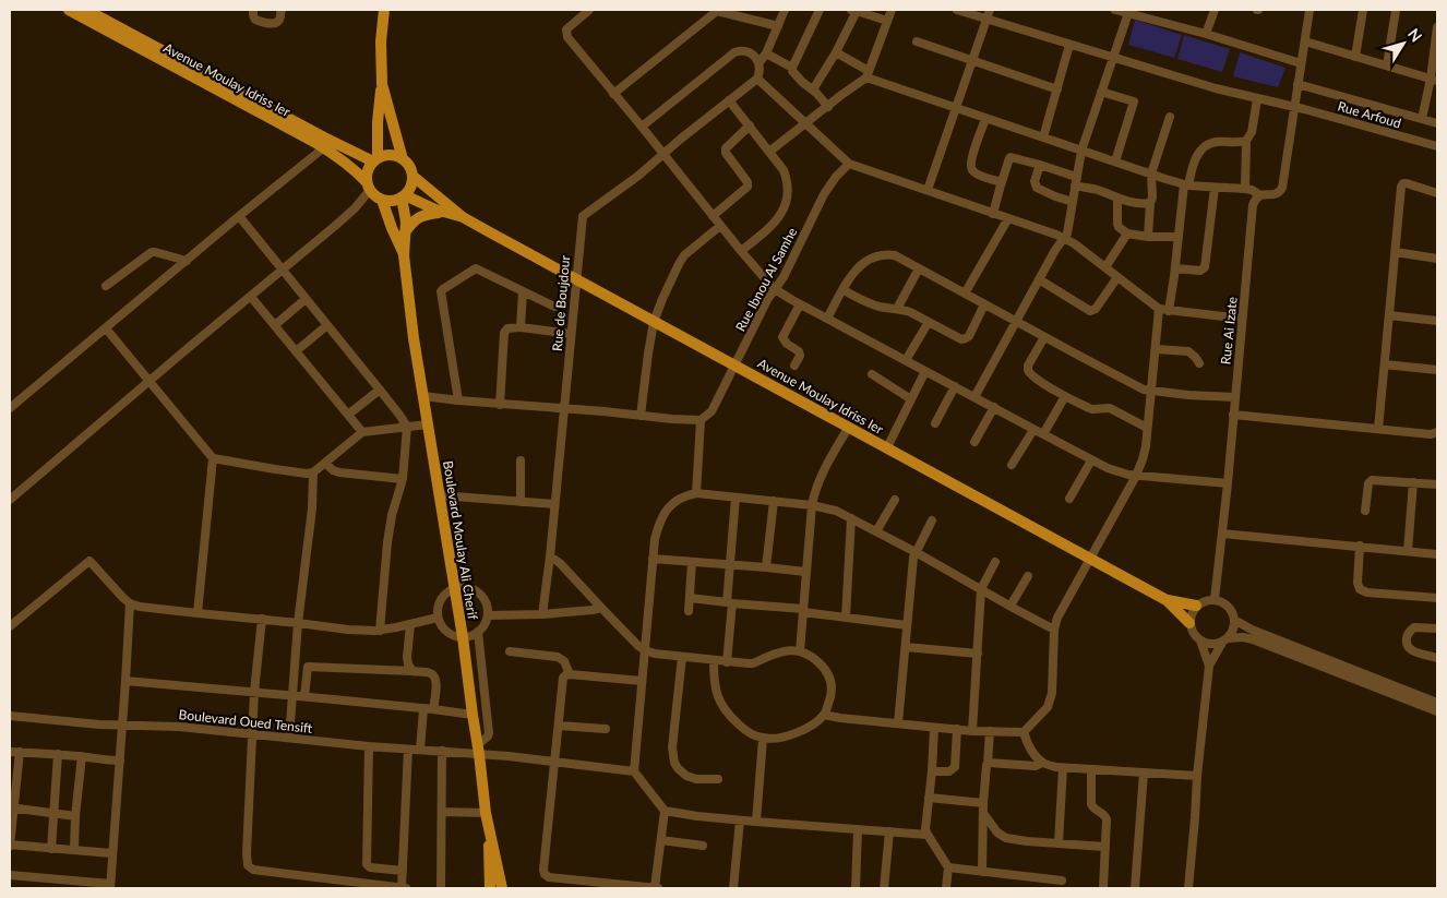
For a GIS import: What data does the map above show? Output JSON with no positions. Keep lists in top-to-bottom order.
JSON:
{
  "streets": {
    "main road": ["Avenue Moulay Idriss Ier", "Boulevard Moulay Ali Cherif"],
    "street": [
      "Rue Arfoud",
      "Rue Ibnou Al Samhe",
      "Rue de Boujdour",
      "Rue Ai Izate",
      "Boulevard Oued Tensift"
    ]
  },
  "crossings": [
    ["Avenue Moulay Idriss Ier", "Rue Ibnou Al Samhe"],
    ["Avenue Moulay Idriss Ier", "Rue de Boujdour"],
    ["Avenue Moulay Idriss Ier", "Boulevard Moulay Ali Cherif"],
    ["Boulevard Moulay Ali Cherif", "Boulevard Oued Tensift"]
  ],
  "north": "top right"
}
